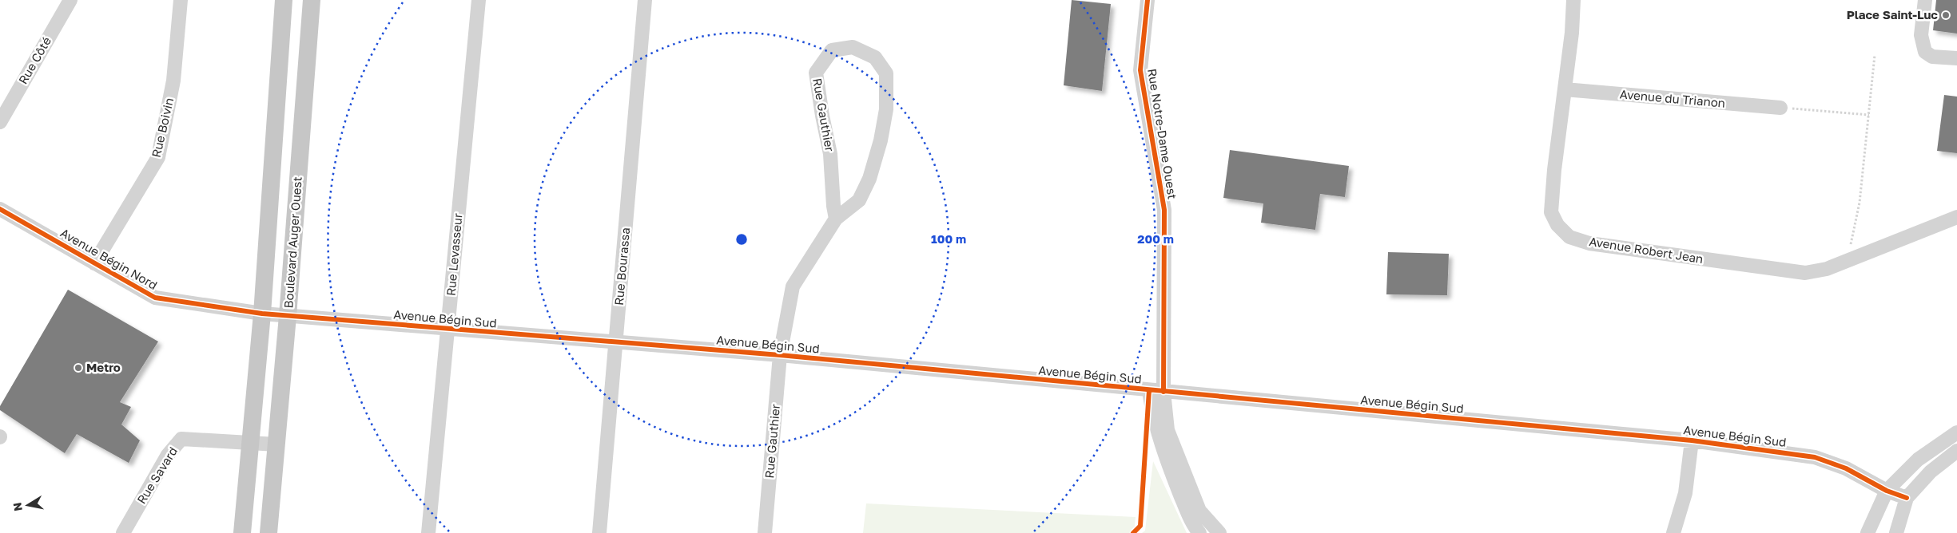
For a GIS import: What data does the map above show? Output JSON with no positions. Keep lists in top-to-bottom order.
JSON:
{
  "streets": {
    "main road": ["Boulevard Auger Ouest"],
    "street": [
      "Rue Côté",
      "Avenue du Trianon",
      "Rue Gauthier",
      "Rue Boivin",
      "Rue Notre-Dame Ouest",
      "Avenue Robert Jean",
      "Rue Levasseur",
      "Avenue Bégin Nord",
      "Rue Bourassa",
      "Avenue Bégin Sud",
      "Rue Savard"
    ]
  },
  "crossings": [
    ["Avenue du Trianon", "Avenue Robert Jean"],
    ["Rue Gauthier", "Avenue Bégin Sud"],
    ["Rue Boivin", "Avenue Bégin Nord"],
    ["Rue Notre-Dame Ouest", "Avenue Bégin Sud"],
    ["Boulevard Auger Ouest", "Avenue Bégin Sud"],
    ["Boulevard Auger Ouest", "Rue Savard"],
    ["Rue Levasseur", "Avenue Bégin Sud"],
    ["Avenue Bégin Nord", "Avenue Bégin Sud"],
    ["Rue Bourassa", "Avenue Bégin Sud"]
  ],
  "places": ["Place Saint-Luc", "Metro"],
  "north": "left",
  "rings": ["100 m", "200 m"]
}
